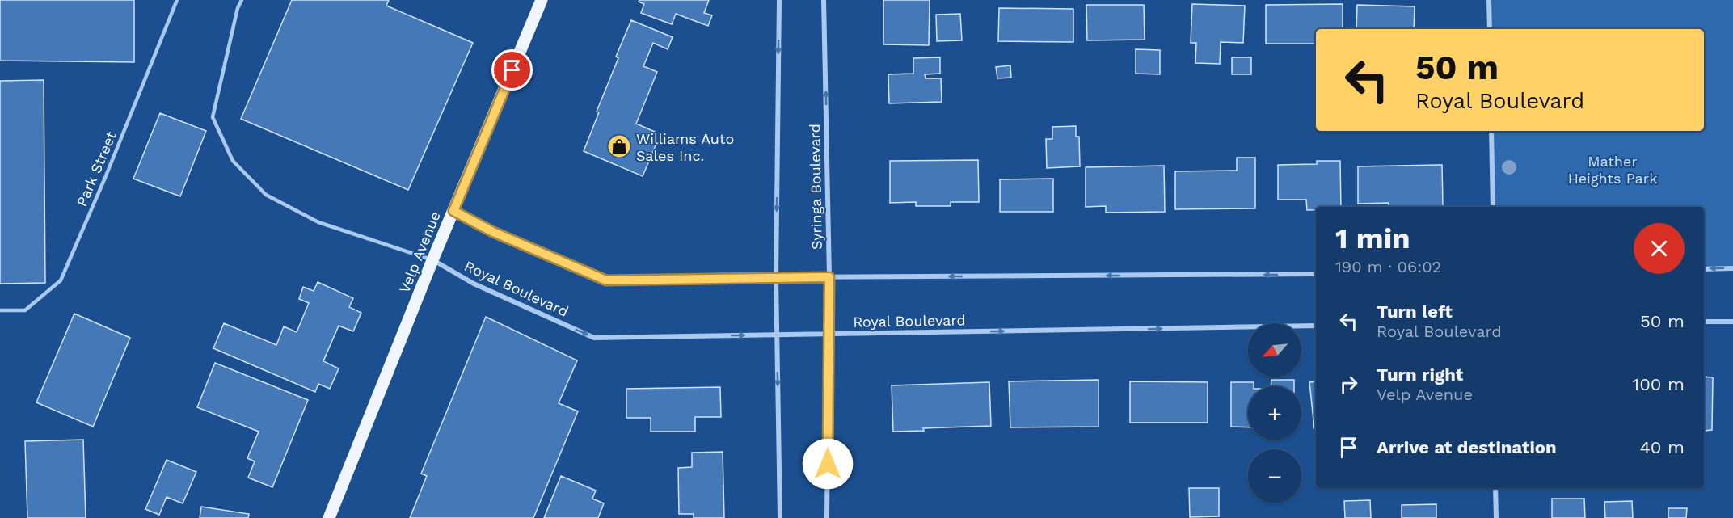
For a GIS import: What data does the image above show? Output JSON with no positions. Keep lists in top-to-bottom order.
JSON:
{
  "streets": {
    "main road": ["Velp Avenue"],
    "street": ["Syringa Boulevard", "Royal Boulevard"],
    "lane": ["Park Street"]
  },
  "crossings": [
    ["Syringa Boulevard", "Royal Boulevard"],
    ["Velp Avenue", "Royal Boulevard"]
  ],
  "one_way": ["Syringa Boulevard", "Royal Boulevard"],
  "parks": ["Mather Heights Park"],
  "places": {
    "shop": ["Williams Auto Sales Inc."]
  },
  "north": "bottom left",
  "page": {
    "turn": ["50 m", "Royal Boulevard"],
    "heading": ["1 min", "190 m · 06:02"],
    "list": [
      {
        "name": "Turn left",
        "note": "Royal Boulevard",
        "value": "50 m"
      },
      {
        "name": "Turn right",
        "note": "Velp Avenue",
        "value": "100 m"
      },
      {
        "name": "Arrive at destination",
        "value": "40 m"
      }
    ],
    "map_buttons": ["+", "−"]
  }
}
